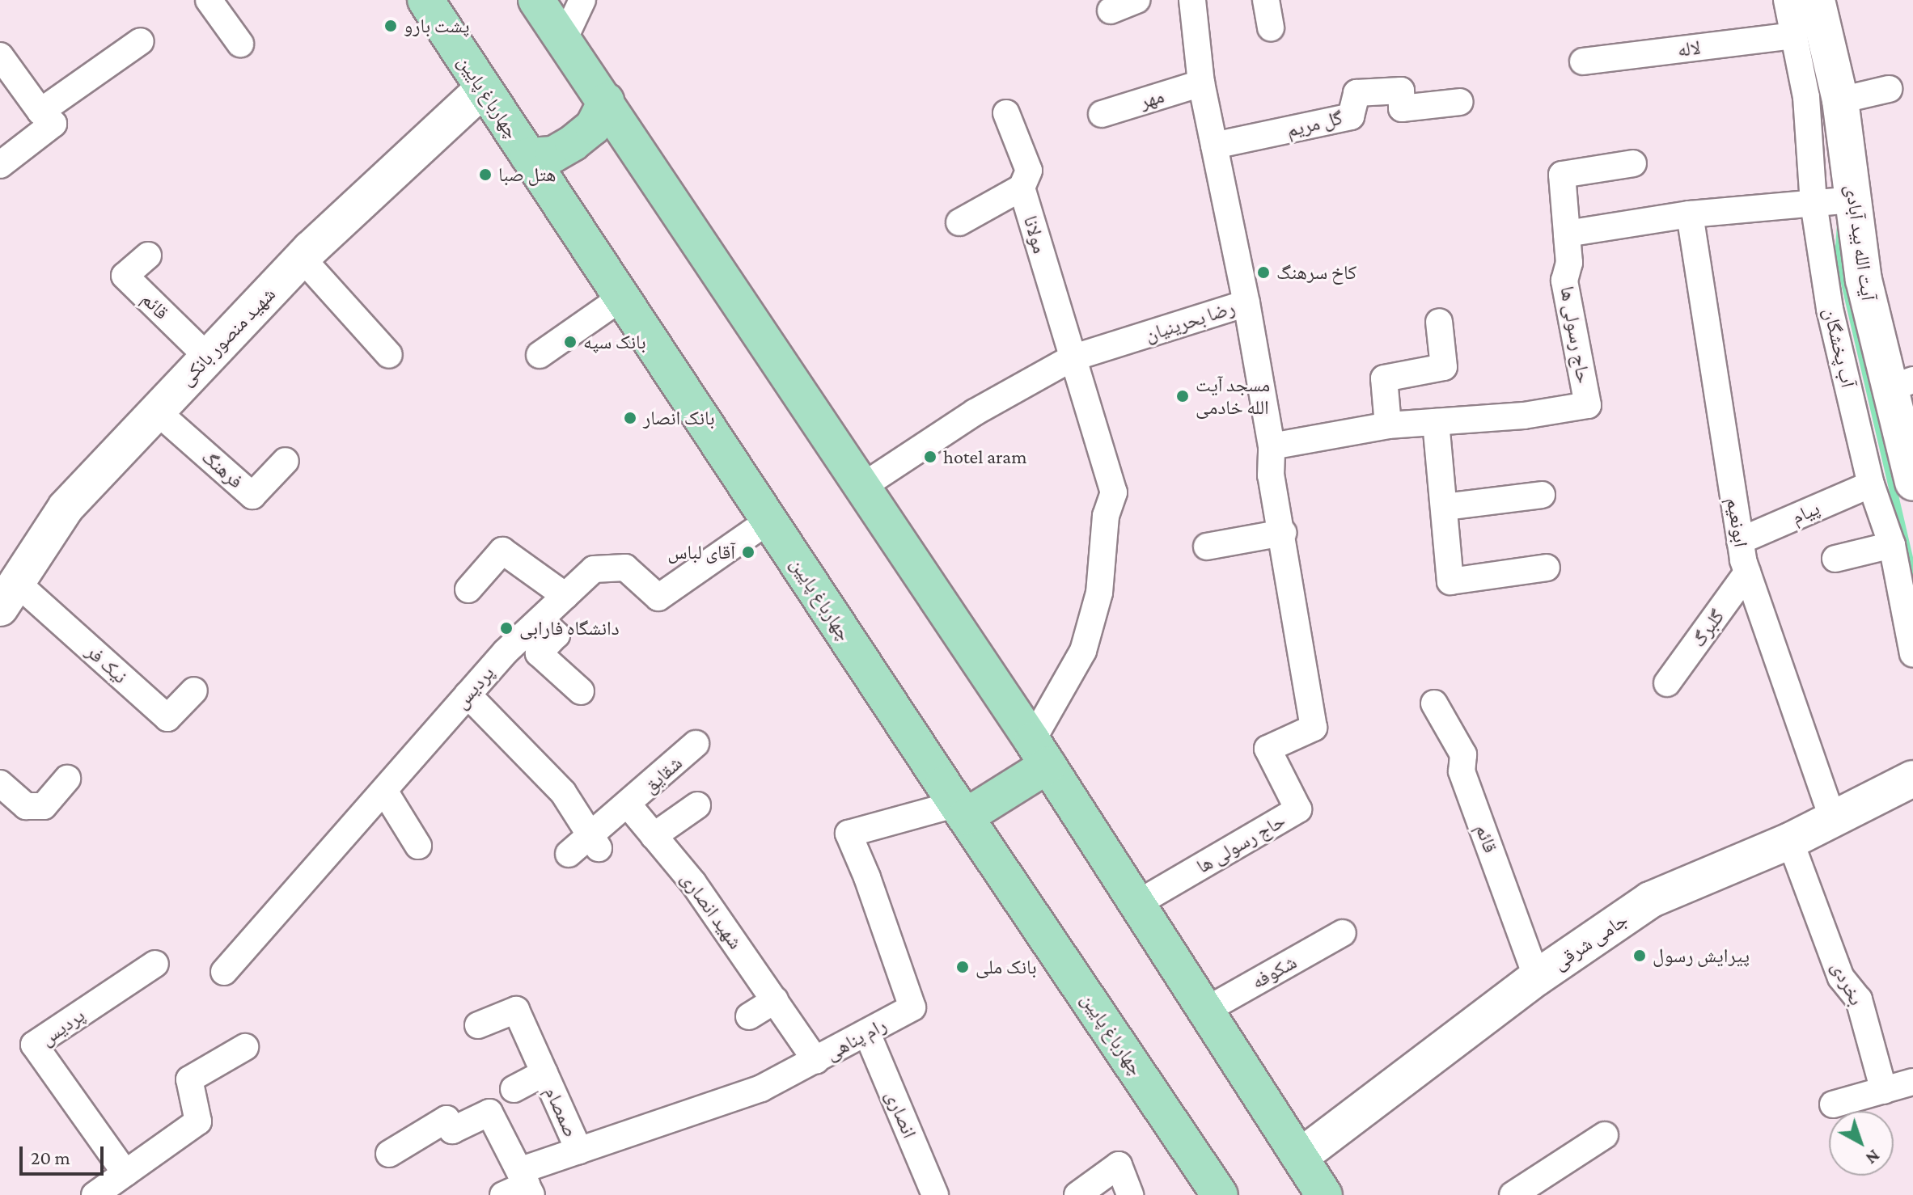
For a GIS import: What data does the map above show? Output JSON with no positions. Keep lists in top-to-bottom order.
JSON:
{
  "streets": {
    "main road": ["چهارباغ پایین"],
    "street": [
      "لاله",
      "مهر",
      "گل مریم",
      "مولانا",
      "آیت الله بید آبادی",
      "قائم",
      "رضا بحرینیان",
      "حاج رسولی ها",
      "شهید منصور بانکی",
      "آب پخشگان",
      "فرهنگ",
      "پیام",
      "ابونعیم",
      "گلبرگ",
      "نیک فر",
      "پردیس",
      "شقایق",
      "شهید انصاری",
      "جامی شرقی",
      "شکوفه",
      "بخردی",
      "رام پناهی",
      "صمصام",
      "انصاری"
    ]
  },
  "crossings": [
    ["لاله", "آب پخشگان"],
    ["چهارباغ پایین", "شهید منصور بانکی"],
    ["چهارباغ پایین", "پردیس"],
    ["چهارباغ پایین", "رام پناهی"],
    ["مهر", "رضا بحرینیان"],
    ["گل مریم", "رضا بحرینیان"],
    ["مولانا", "رضا بحرینیان"],
    ["قائم", "شهید منصور بانکی"],
    ["قائم", "جامی شرقی"],
    ["رضا بحرینیان", "حاج رسولی ها"],
    ["شهید منصور بانکی", "فرهنگ"],
    ["شهید منصور بانکی", "نیک فر"],
    ["آب پخشگان", "پیام"],
    ["پیام", "ابونعیم"],
    ["ابونعیم", "گلبرگ"],
    ["ابونعیم", "جامی شرقی"],
    ["شقایق", "شهید انصاری"],
    ["شهید انصاری", "رام پناهی"],
    ["جامی شرقی", "بخردی"],
    ["رام پناهی", "صمصام"],
    ["رام پناهی", "انصاری"]
  ],
  "places": [
    "پشت بارو",
    "هتل صبا",
    "کاخ سرهنگ",
    "بانک سپه",
    "مسجد آیت الله خادمی",
    "بانک انصار",
    "hotel aram",
    "آقای لباس",
    "دانشگاه فارابی",
    "پیرایش رسول",
    "بانک ملی"
  ],
  "scale_bar": "20 m",
  "north": "bottom right"
}
